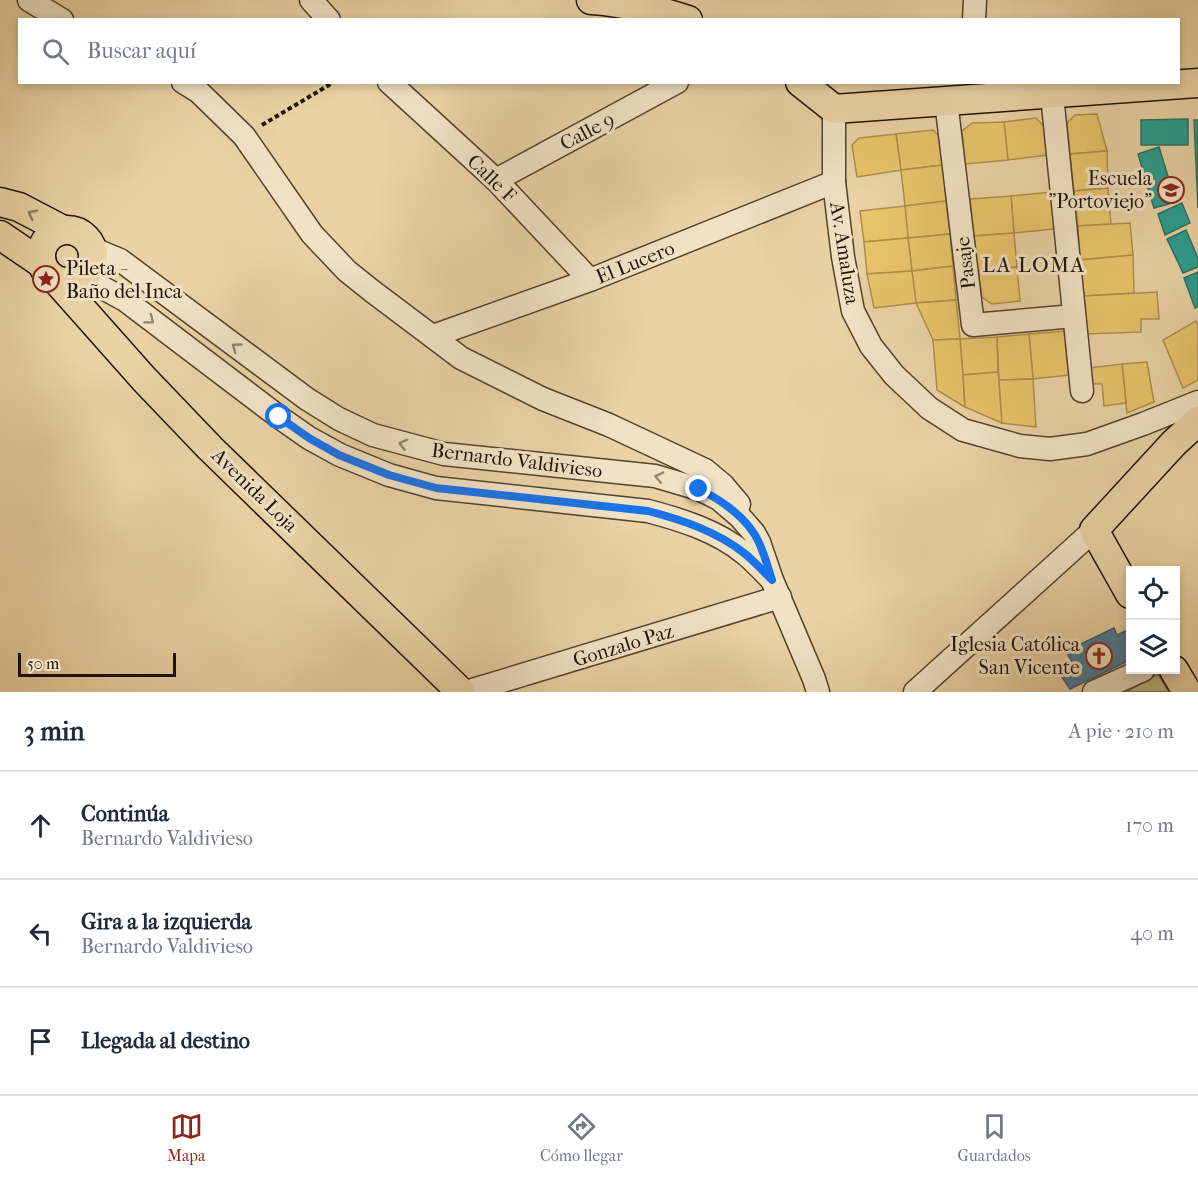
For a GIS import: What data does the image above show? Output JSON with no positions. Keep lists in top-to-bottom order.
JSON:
{
  "streets": {
    "main road": ["Avenida Loja"],
    "street": [
      "Calle 9",
      "Calle F",
      "Av. Amaluza",
      "El Lucero",
      "Pasaje",
      "Bernardo Valdivieso",
      "Gonzalo Paz"
    ]
  },
  "crossings": [
    ["Calle 9", "Calle F"],
    ["Calle F", "El Lucero"],
    ["Av. Amaluza", "El Lucero"],
    ["Bernardo Valdivieso", "Avenida Loja"],
    ["Bernardo Valdivieso", "Gonzalo Paz"]
  ],
  "districts": ["LA LOMA"],
  "places": {
    "school or university": ["Escuela \"Portoviejo\""],
    "place": ["Pileta - Baño del Inca"],
    "church": ["Iglesia Católica San Vicente"]
  },
  "scale_bar": "50 m",
  "page": {
    "search": "Buscar aquí",
    "scale": "50 m",
    "heading": ["3 min", "A pie · 210 m"],
    "list": [
      ["Continúa", "Bernardo Valdivieso", "170 m"],
      ["Gira a la izquierda", "Bernardo Valdivieso", "40 m"],
      "Llegada al destino"
    ],
    "nav": ["Mapa", "Cómo llegar", "Guardados"]
  }
}
